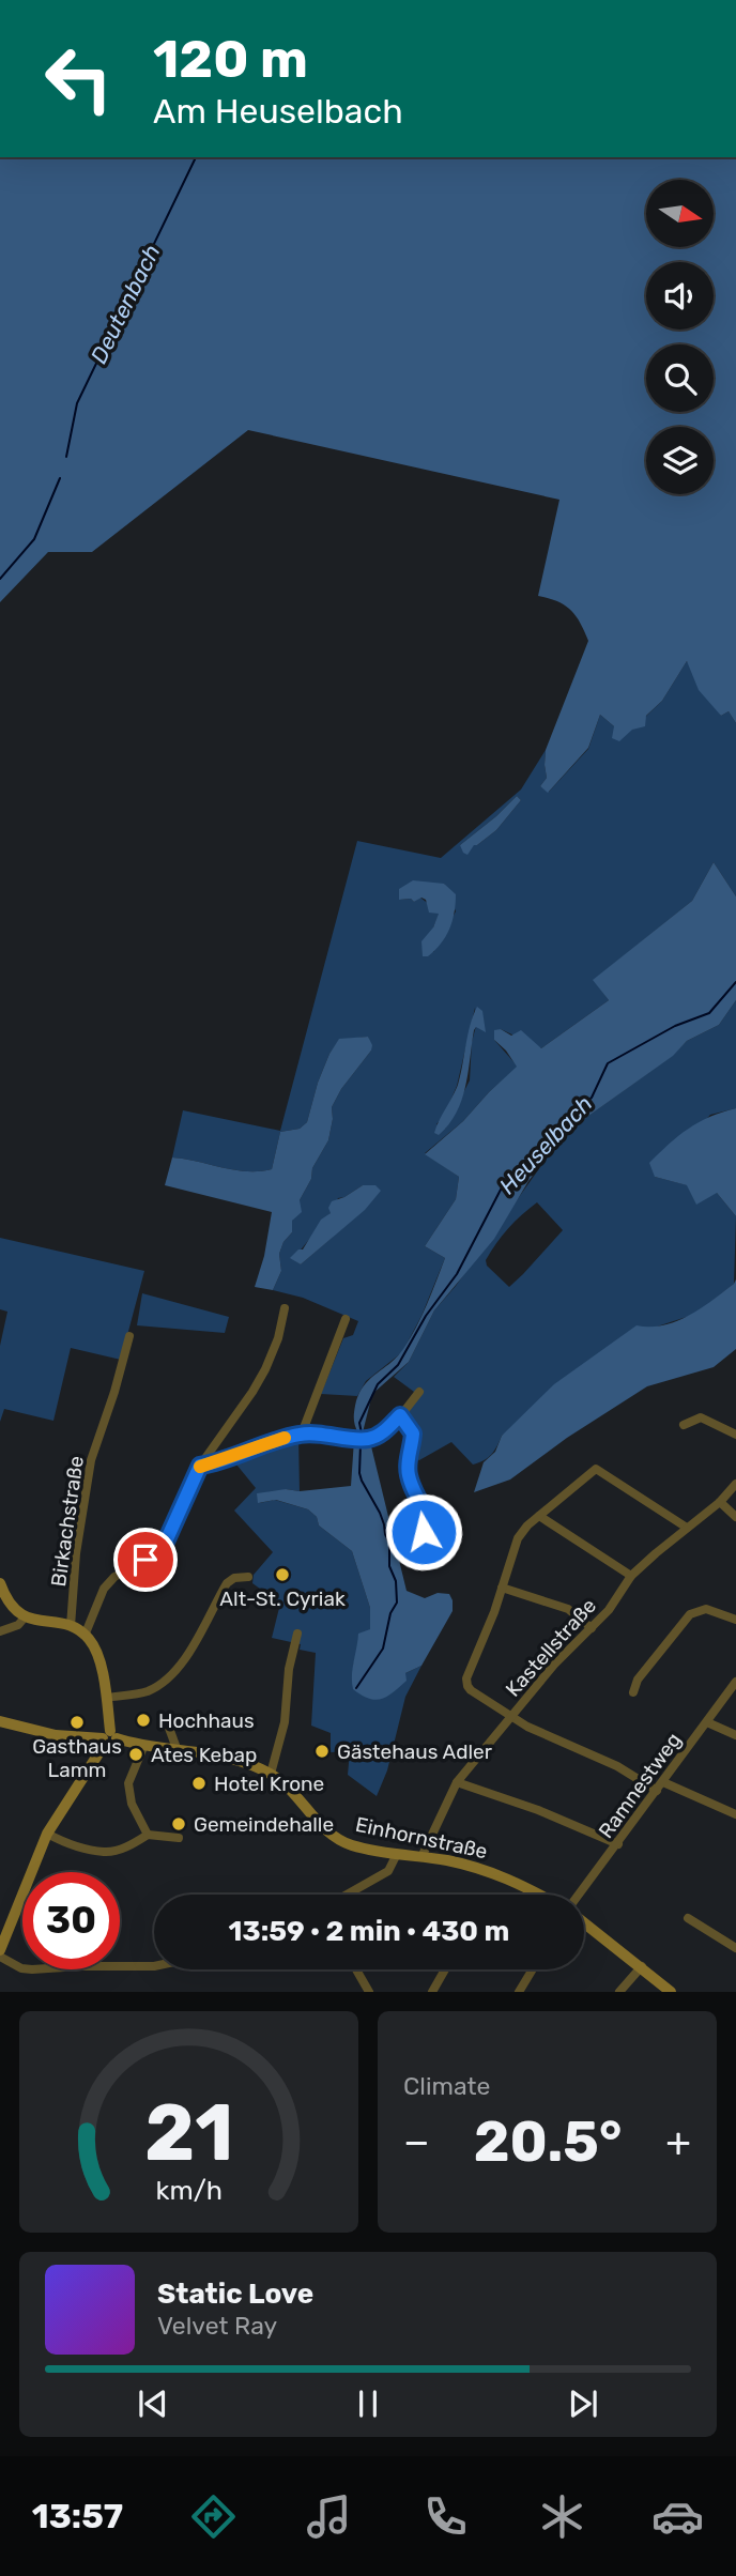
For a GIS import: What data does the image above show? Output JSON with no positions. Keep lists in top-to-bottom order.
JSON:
{
  "streets": {
    "main road": ["Einhornstraße"],
    "street": ["Birkachstraße", "Kastellstraße", "Ramnestweg"]
  },
  "crossings": [
    ["Kastellstraße", "Einhornstraße"]
  ],
  "water": ["Deutenbach", "Heuselbach"],
  "places": [
    "Alt-St. Cyriak",
    "Hochhaus",
    "Gasthaus Lamm",
    "Gästehaus Adler",
    "Ates Kebap",
    "Hotel Krone",
    "Gemeindehalle"
  ],
  "north": "right",
  "page": {
    "turn": ["120 m", "Am Heuselbach"],
    "limit": "30",
    "trip": "13:59 · 2 min · 430 m",
    "tile": "Climate",
    "heat": ["−", "20.5°", "+"],
    "song": ["Static Love", "Velvet Ray"],
    "tabs": "13:57",
    "gauge": ["21", "km/h"]
  }
}
